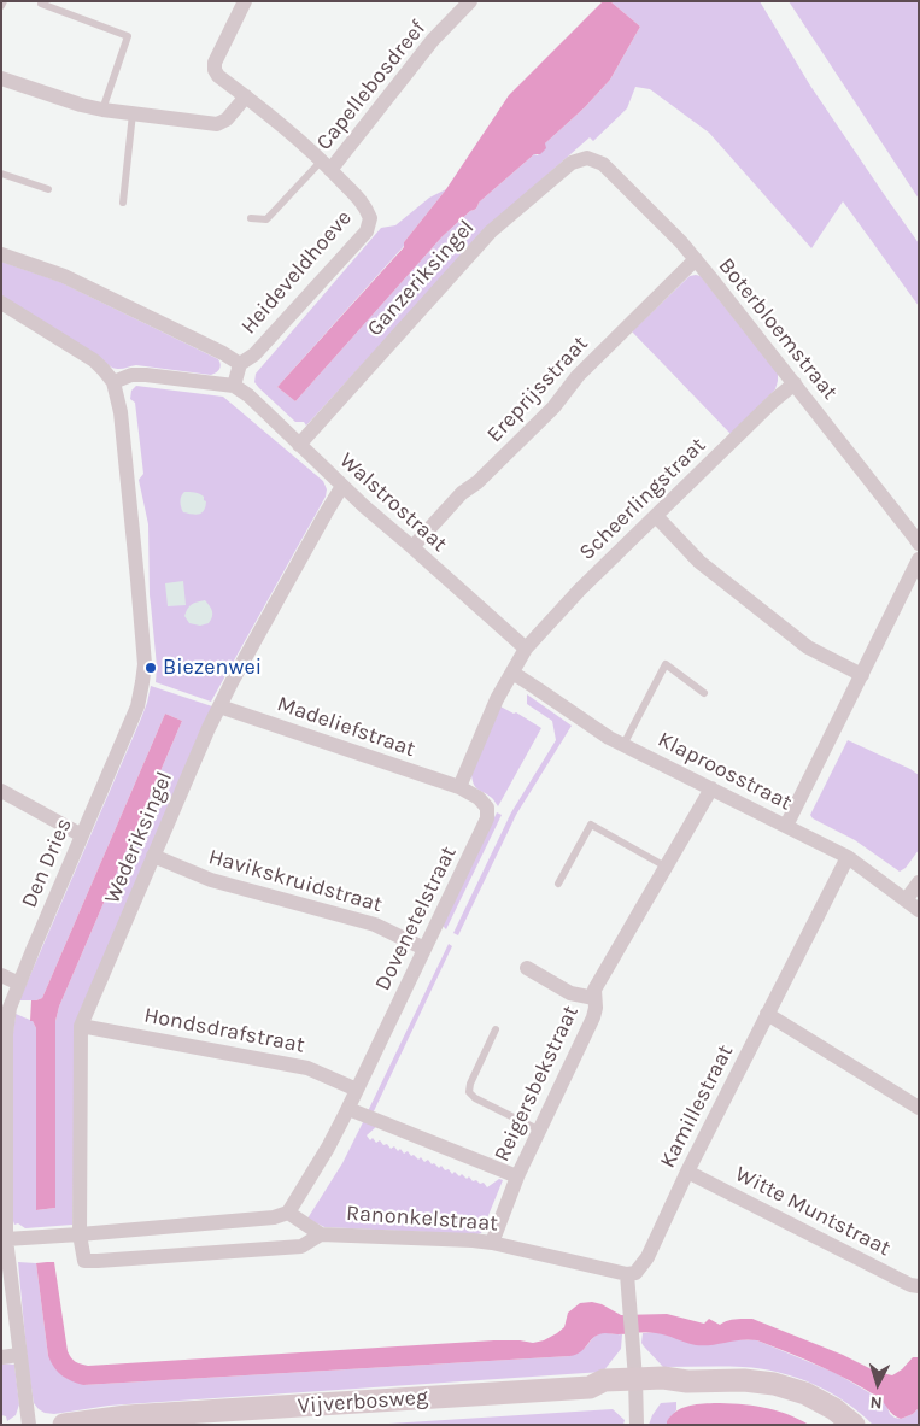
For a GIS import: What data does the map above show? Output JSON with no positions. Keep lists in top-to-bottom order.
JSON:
{
  "streets": {
    "main road": ["Vijverbosweg"],
    "street": [
      "Capellebosdreef",
      "Heideveldhoeve",
      "Ganzeriksingel",
      "Boterbloemstraat",
      "Ereprijsstraat",
      "Scheerlingstraat",
      "Walstrostraat",
      "Madeliefstraat",
      "Klaproosstraat",
      "Wederiksingel",
      "Den Dries",
      "Havikskruidstraat",
      "Dovenetelstraat",
      "Hondsdrafstraat",
      "Reigersbekstraat",
      "Kamillestraat",
      "Witte Muntstraat",
      "Ranonkelstraat"
    ]
  },
  "crossings": [
    ["Capellebosdreef", "Heideveldhoeve"],
    ["Heideveldhoeve", "Walstrostraat"],
    ["Ganzeriksingel", "Boterbloemstraat"],
    ["Ganzeriksingel", "Walstrostraat"],
    ["Boterbloemstraat", "Ereprijsstraat"],
    ["Boterbloemstraat", "Scheerlingstraat"],
    ["Ereprijsstraat", "Walstrostraat"],
    ["Scheerlingstraat", "Walstrostraat"],
    ["Walstrostraat", "Wederiksingel"],
    ["Madeliefstraat", "Wederiksingel"],
    ["Madeliefstraat", "Dovenetelstraat"],
    ["Klaproosstraat", "Reigersbekstraat"],
    ["Klaproosstraat", "Kamillestraat"],
    ["Wederiksingel", "Havikskruidstraat"],
    ["Wederiksingel", "Hondsdrafstraat"],
    ["Wederiksingel", "Ranonkelstraat"],
    ["Havikskruidstraat", "Dovenetelstraat"],
    ["Dovenetelstraat", "Hondsdrafstraat"],
    ["Dovenetelstraat", "Ranonkelstraat"],
    ["Reigersbekstraat", "Ranonkelstraat"],
    ["Kamillestraat", "Witte Muntstraat"],
    ["Kamillestraat", "Ranonkelstraat"]
  ],
  "places": ["Biezenwei"],
  "north": "bottom"
}
